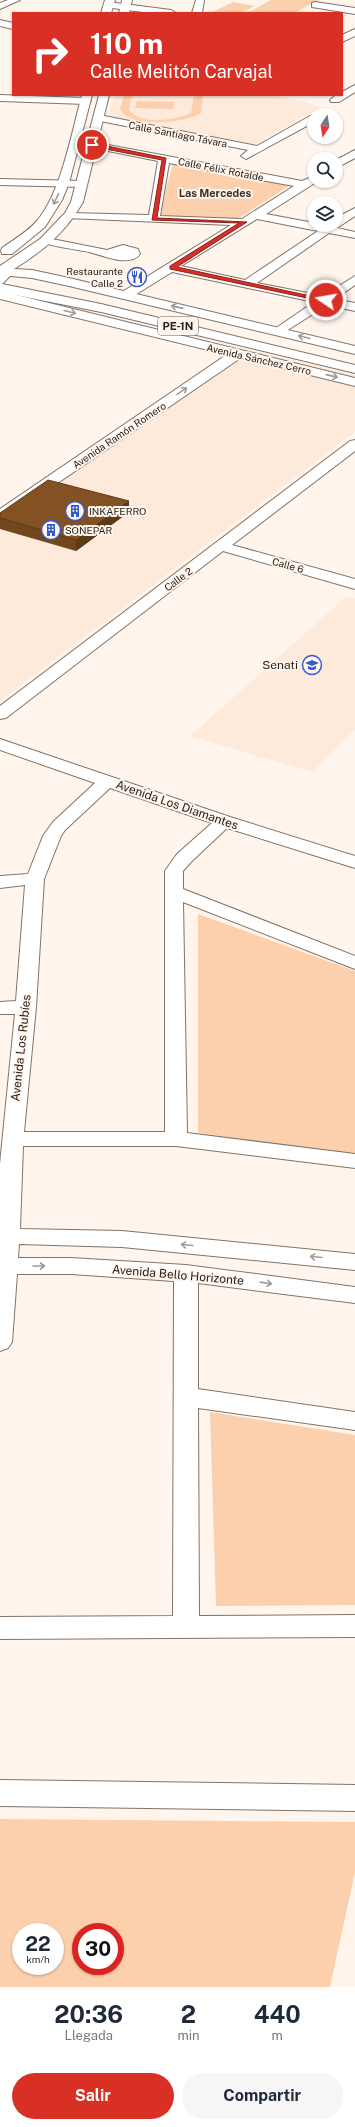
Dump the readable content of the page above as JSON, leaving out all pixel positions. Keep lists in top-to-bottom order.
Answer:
{
  "streets": {
    "main road": ["PE-1N", "Avenida Sánchez Cerro"],
    "street": [
      "Calle Santiago Távara",
      "Calle Félix Rotalde",
      "Avenida Ramón Romero",
      "Calle 6",
      "Calle 2",
      "Avenida Los Diamantes",
      "Avenida Los Rubíes",
      "Avenida Bello Horizonte"
    ]
  },
  "crossings": [
    ["Avenida Sánchez Cerro", "Avenida Ramón Romero"],
    ["Calle 6", "Calle 2"],
    ["Avenida Los Diamantes", "Avenida Los Rubíes"],
    ["Avenida Los Rubíes", "Avenida Bello Horizonte"]
  ],
  "districts": ["Las Mercedes"],
  "places": {
    "restaurant": ["Restaurante Calle 2"],
    "building": ["INKAFERRO", "SONEPAR"],
    "school or university": ["Senati"]
  },
  "north": "bottom",
  "page": {
    "turn": ["110 m", "Calle Melitón Carvajal"],
    "speed": "22 km/h",
    "limit": "30",
    "eta": [
      "20:36",
      "Llegada",
      "2",
      "min",
      "440",
      "m"
    ],
    "buttons": ["Salir", "Compartir"]
  }
}
